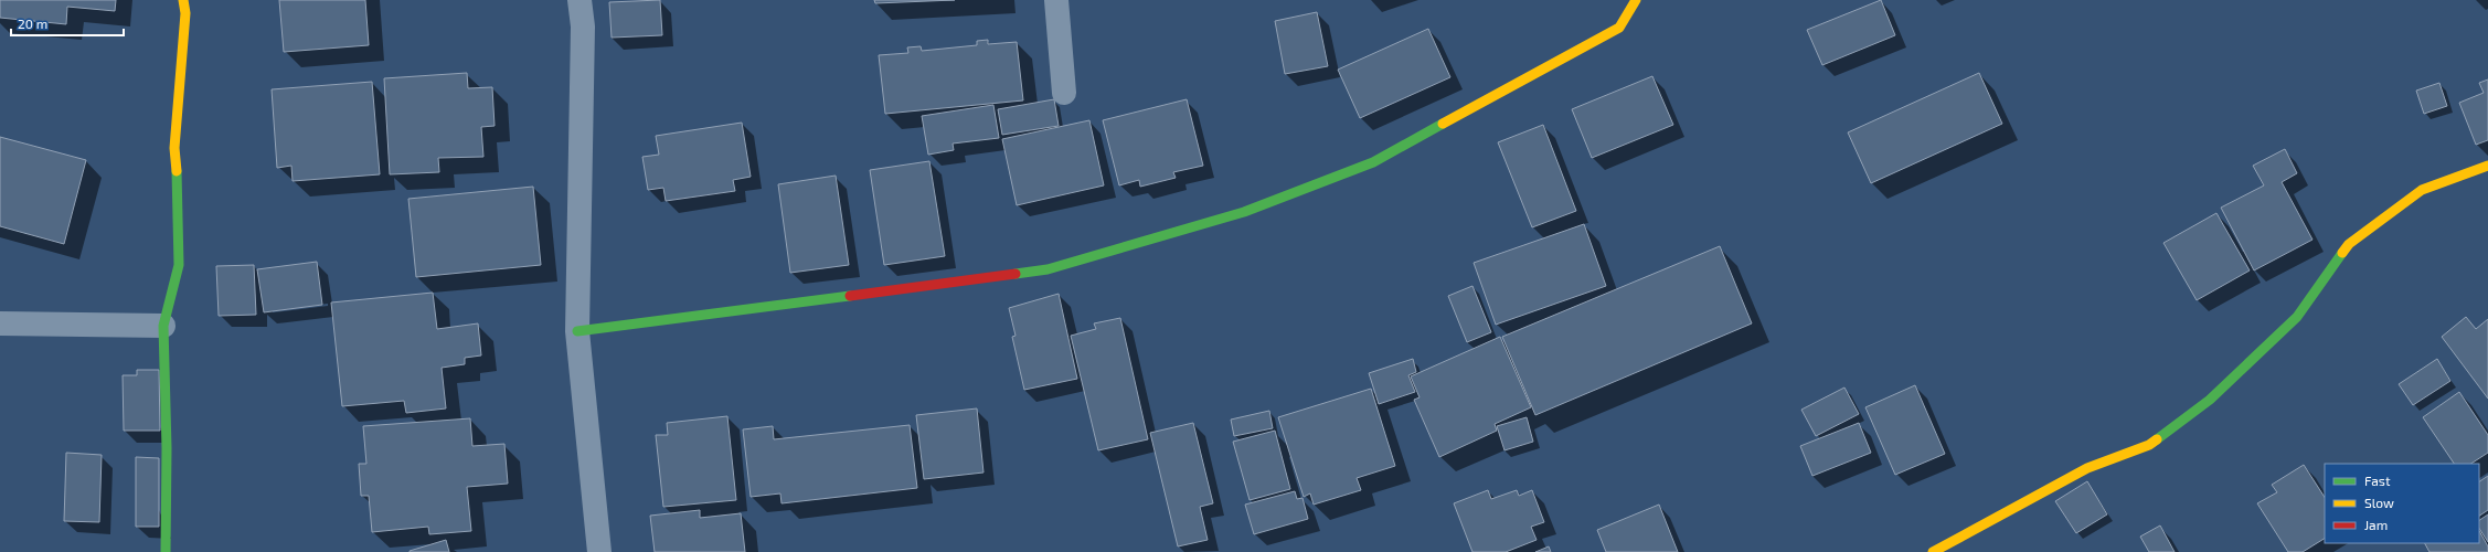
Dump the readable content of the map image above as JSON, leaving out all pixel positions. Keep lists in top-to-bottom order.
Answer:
{
  "legend": ["Fast", "Slow", "Jam"],
  "scale_bar": "20 m"
}
